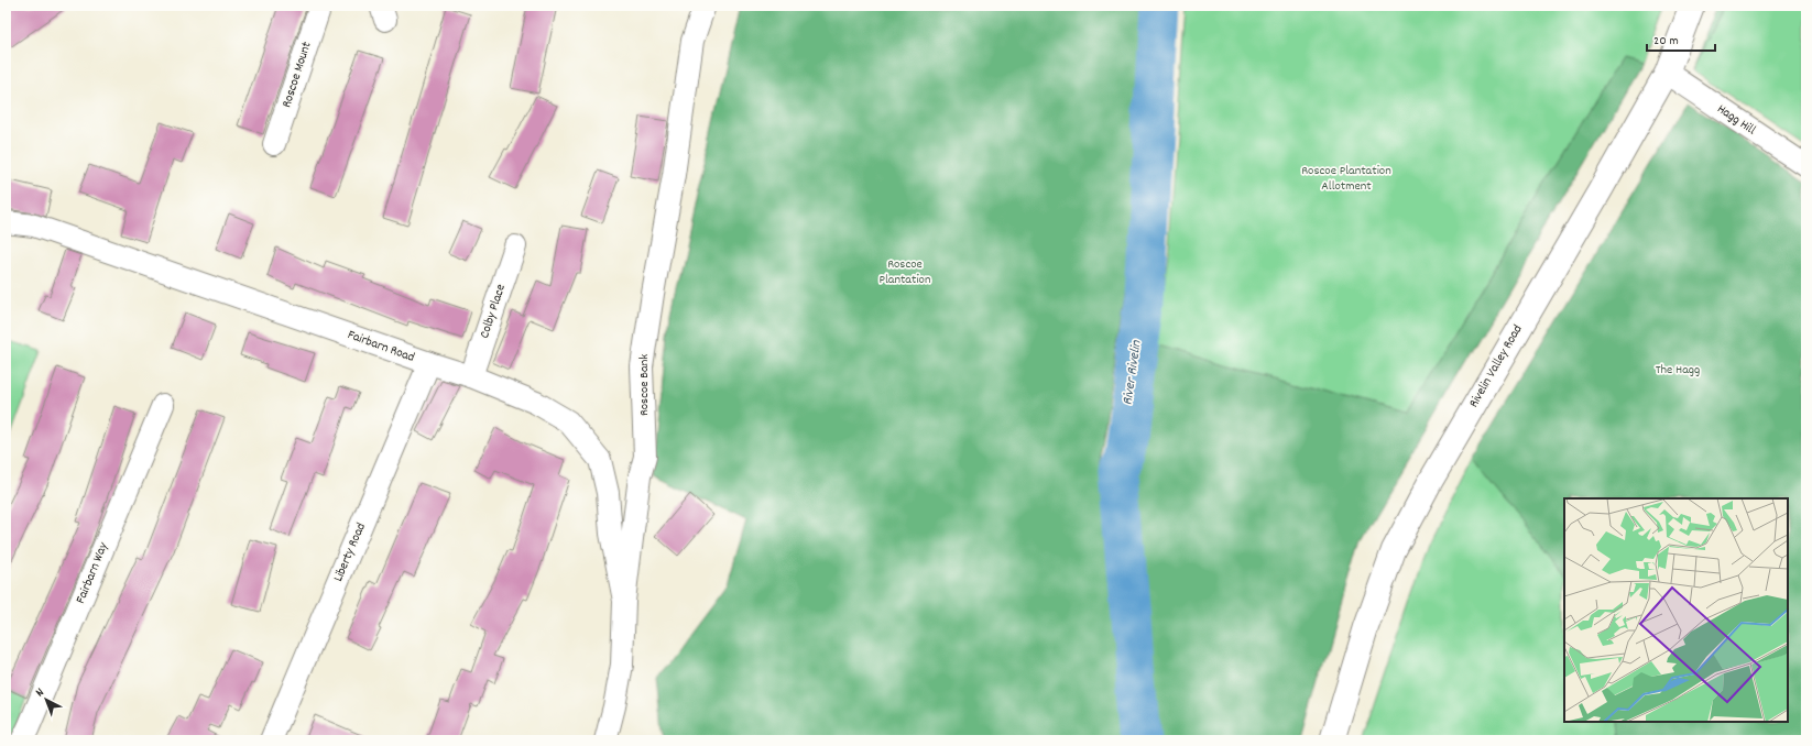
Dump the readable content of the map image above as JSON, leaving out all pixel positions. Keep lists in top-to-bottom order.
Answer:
{
  "streets": {
    "main road": ["Rivelin Valley Road"],
    "street": [
      "Roscoe Mount",
      "Hagg Hill",
      "Colby Place",
      "Fairbarn Road",
      "Roscoe Bank",
      "Liberty Road",
      "Fairbarn Way"
    ]
  },
  "crossings": [
    ["Hagg Hill", "Rivelin Valley Road"],
    ["Colby Place", "Fairbarn Road"],
    ["Fairbarn Road", "Roscoe Bank"],
    ["Fairbarn Road", "Liberty Road"]
  ],
  "water": ["River Rivelin"],
  "parks": ["Roscoe Plantation Allotment", "Roscoe Plantation", "The Hagg"],
  "scale_bar": "20 m",
  "north": "top left"
}
